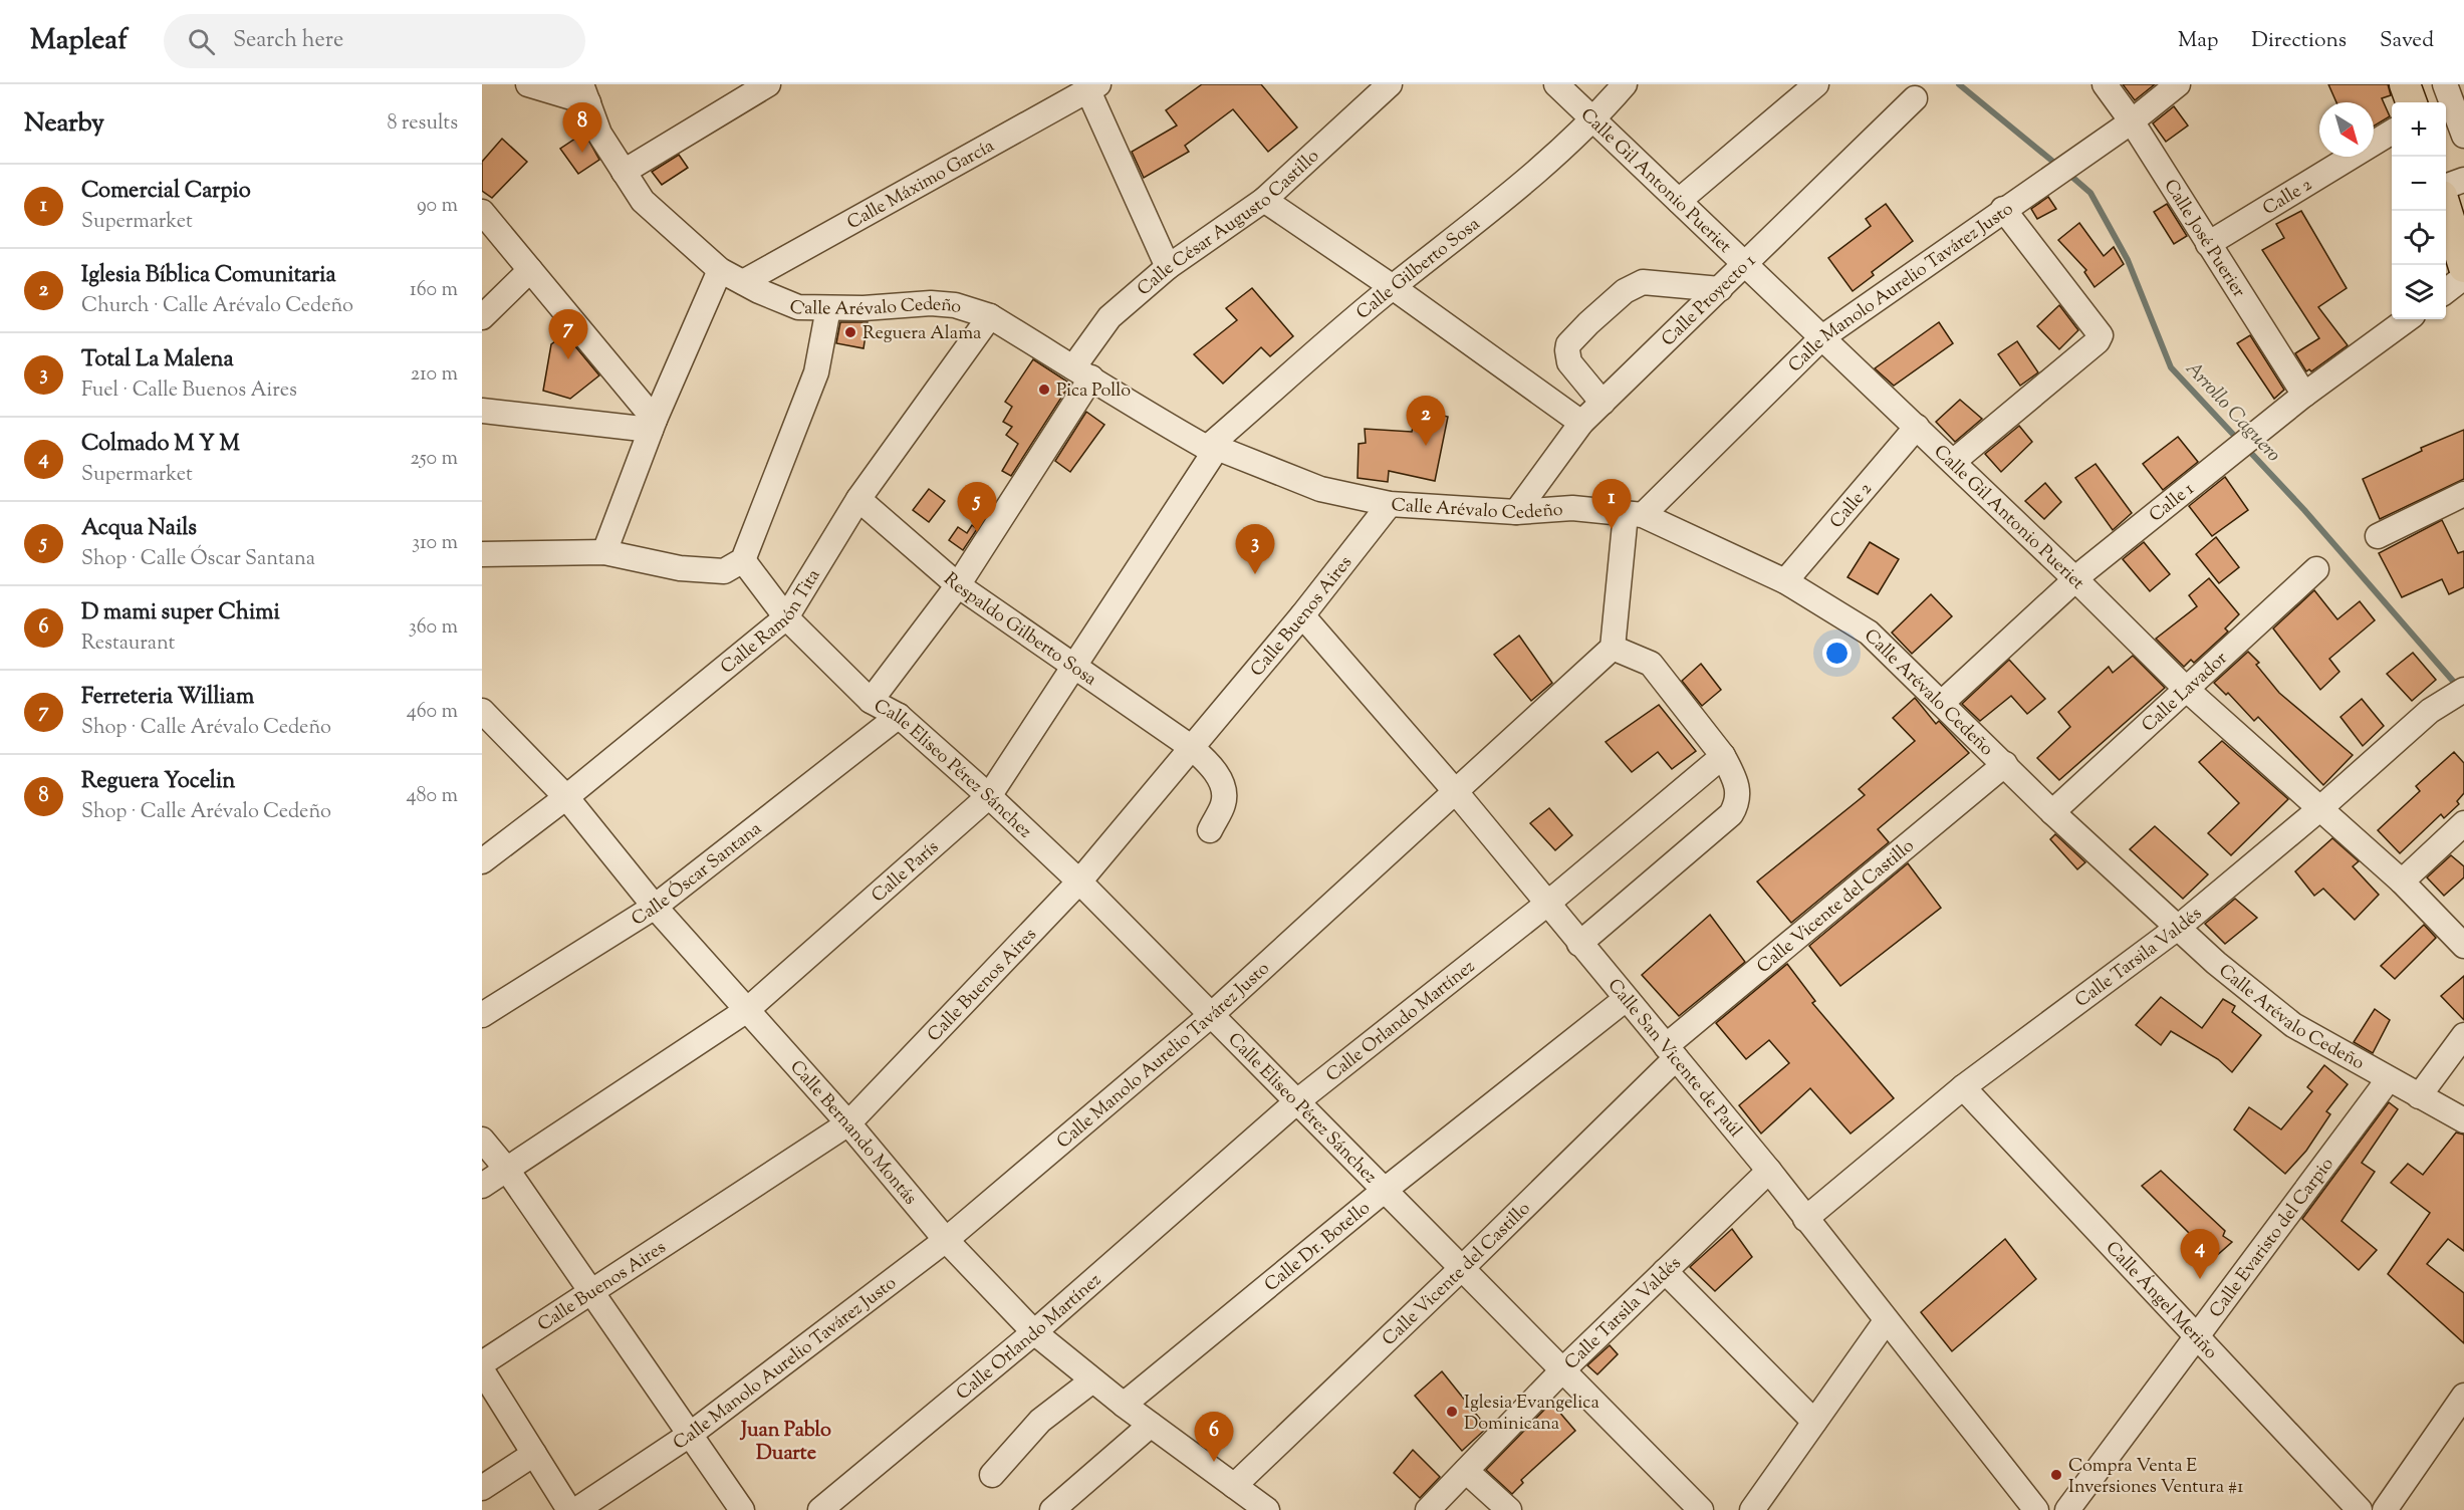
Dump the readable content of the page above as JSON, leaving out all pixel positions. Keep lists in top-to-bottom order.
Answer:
{
  "streets": {
    "street": [
      "Calle Gil Antonio Pueriet",
      "Calle Máximo García",
      "Calle 2",
      "Calle César Augusto Castillo",
      "Calle José Puerier",
      "Calle Gilberto Sosa",
      "Calle Manolo Aurelio Tavárez Justo",
      "Calle Proyecto 1",
      "Calle Arévalo Cedeño",
      "Calle 1",
      "Calle Buenos Aires",
      "Calle Ramón Tita",
      "Respaldo Gilberto Sosa",
      "Calle Lavador",
      "Calle Eliseo Pérez Sánchez",
      "Calle París",
      "Calle Óscar Santana",
      "Calle Vicente del Castillo",
      "Calle Tarsila Valdés",
      "Calle Orlando Martínez",
      "Calle San Vicente de Paúl",
      "Calle Bernando Montás",
      "Calle Evaristo del Carpio",
      "Calle Dr. Botello",
      "Calle Ángel Meriño"
    ]
  },
  "crossings": [
    ["Calle Gil Antonio Pueriet", "Calle 2"],
    ["Calle Gil Antonio Pueriet", "Calle Gilberto Sosa"],
    ["Calle Gil Antonio Pueriet", "Calle Manolo Aurelio Tavárez Justo"],
    ["Calle Gil Antonio Pueriet", "Calle Proyecto 1"],
    ["Calle Gil Antonio Pueriet", "Calle 1"],
    ["Calle Gil Antonio Pueriet", "Calle Lavador"],
    ["Calle Gil Antonio Pueriet", "Calle Tarsila Valdés"],
    ["Calle Máximo García", "Calle Arévalo Cedeño"],
    ["Calle 2", "Calle José Puerier"],
    ["Calle 2", "Calle Arévalo Cedeño"],
    ["Calle César Augusto Castillo", "Calle Arévalo Cedeño"],
    ["Calle José Puerier", "Calle Manolo Aurelio Tavárez Justo"],
    ["Calle José Puerier", "Calle 1"],
    ["Calle Gilberto Sosa", "Calle Arévalo Cedeño"],
    ["Calle Gilberto Sosa", "Calle París"],
    ["Calle Manolo Aurelio Tavárez Justo", "Calle Arévalo Cedeño"],
    ["Calle Manolo Aurelio Tavárez Justo", "Calle Eliseo Pérez Sánchez"],
    ["Calle Manolo Aurelio Tavárez Justo", "Calle San Vicente de Paúl"],
    ["Calle Manolo Aurelio Tavárez Justo", "Calle Bernando Montás"],
    ["Calle Proyecto 1", "Calle Arévalo Cedeño"],
    ["Calle Arévalo Cedeño", "Calle 1"],
    ["Calle Arévalo Cedeño", "Calle Buenos Aires"],
    ["Calle Arévalo Cedeño", "Calle Ramón Tita"],
    ["Calle Arévalo Cedeño", "Calle Lavador"],
    ["Calle Arévalo Cedeño", "Calle París"],
    ["Calle Arévalo Cedeño", "Calle Vicente del Castillo"],
    ["Calle Arévalo Cedeño", "Calle Tarsila Valdés"],
    ["Calle Arévalo Cedeño", "Calle Evaristo del Carpio"],
    ["Calle Buenos Aires", "Respaldo Gilberto Sosa"],
    ["Calle Buenos Aires", "Calle Eliseo Pérez Sánchez"],
    ["Calle Buenos Aires", "Calle San Vicente de Paúl"],
    ["Calle Buenos Aires", "Calle Bernando Montás"],
    ["Calle Ramón Tita", "Respaldo Gilberto Sosa"],
    ["Calle Ramón Tita", "Calle Eliseo Pérez Sánchez"],
    ["Calle Ramón Tita", "Calle Bernando Montás"],
    ["Respaldo Gilberto Sosa", "Calle París"],
    ["Calle Eliseo Pérez Sánchez", "Calle París"],
    ["Calle Eliseo Pérez Sánchez", "Calle Óscar Santana"],
    ["Calle Eliseo Pérez Sánchez", "Calle Vicente del Castillo"],
    ["Calle Eliseo Pérez Sánchez", "Calle Tarsila Valdés"],
    ["Calle Eliseo Pérez Sánchez", "Calle Orlando Martínez"],
    ["Calle Eliseo Pérez Sánchez", "Calle Dr. Botello"],
    ["Calle París", "Calle Bernando Montás"],
    ["Calle Óscar Santana", "Calle Bernando Montás"],
    ["Calle Vicente del Castillo", "Calle San Vicente de Paúl"],
    ["Calle Vicente del Castillo", "Calle Bernando Montás"],
    ["Calle Tarsila Valdés", "Calle San Vicente de Paúl"],
    ["Calle Tarsila Valdés", "Calle Ángel Meriño"],
    ["Calle Orlando Martínez", "Calle San Vicente de Paúl"],
    ["Calle Orlando Martínez", "Calle Bernando Montás"],
    ["Calle San Vicente de Paúl", "Calle Dr. Botello"],
    ["Calle Bernando Montás", "Calle Dr. Botello"],
    ["Calle Evaristo del Carpio", "Calle Ángel Meriño"]
  ],
  "districts": ["Juan Pablo Duarte"],
  "water": ["Arrollo Caguero"],
  "places": [
    "Reguera Alama",
    "Pica Pollo",
    "Iglesia Evangelica Dominicana",
    "Compra Venta E Inversiones Ventura #1"
  ],
  "north": "bottom right",
  "page": {
    "header": "Mapleaf",
    "search": "Search here",
    "nav": ["Map", "Directions", "Saved"],
    "heading": ["Nearby", "8 results"],
    "map_buttons": ["+", "−"],
    "pins": [
      "8",
      "7",
      "2",
      "1",
      "5",
      "3",
      "4",
      "6"
    ],
    "list": [
      {
        "mark": "1",
        "name": "Comercial Carpio",
        "note": "Supermarket",
        "value": "90 m"
      },
      {
        "mark": "2",
        "name": "Iglesia Bíblica Comunitaria",
        "note": "Church · Calle Arévalo Cedeño",
        "value": "160 m"
      },
      {
        "mark": "3",
        "name": "Total La Malena",
        "note": "Fuel · Calle Buenos Aires",
        "value": "210 m"
      },
      {
        "mark": "4",
        "name": "Colmado M Y M",
        "note": "Supermarket",
        "value": "250 m"
      },
      {
        "mark": "5",
        "name": "Acqua Nails",
        "note": "Shop · Calle Óscar Santana",
        "value": "310 m"
      },
      {
        "mark": "6",
        "name": "D mami super Chimi",
        "note": "Restaurant",
        "value": "360 m"
      },
      {
        "mark": "7",
        "name": "Ferreteria William",
        "note": "Shop · Calle Arévalo Cedeño",
        "value": "460 m"
      },
      {
        "mark": "8",
        "name": "Reguera Yocelin",
        "note": "Shop · Calle Arévalo Cedeño",
        "value": "480 m"
      }
    ]
  }
}
